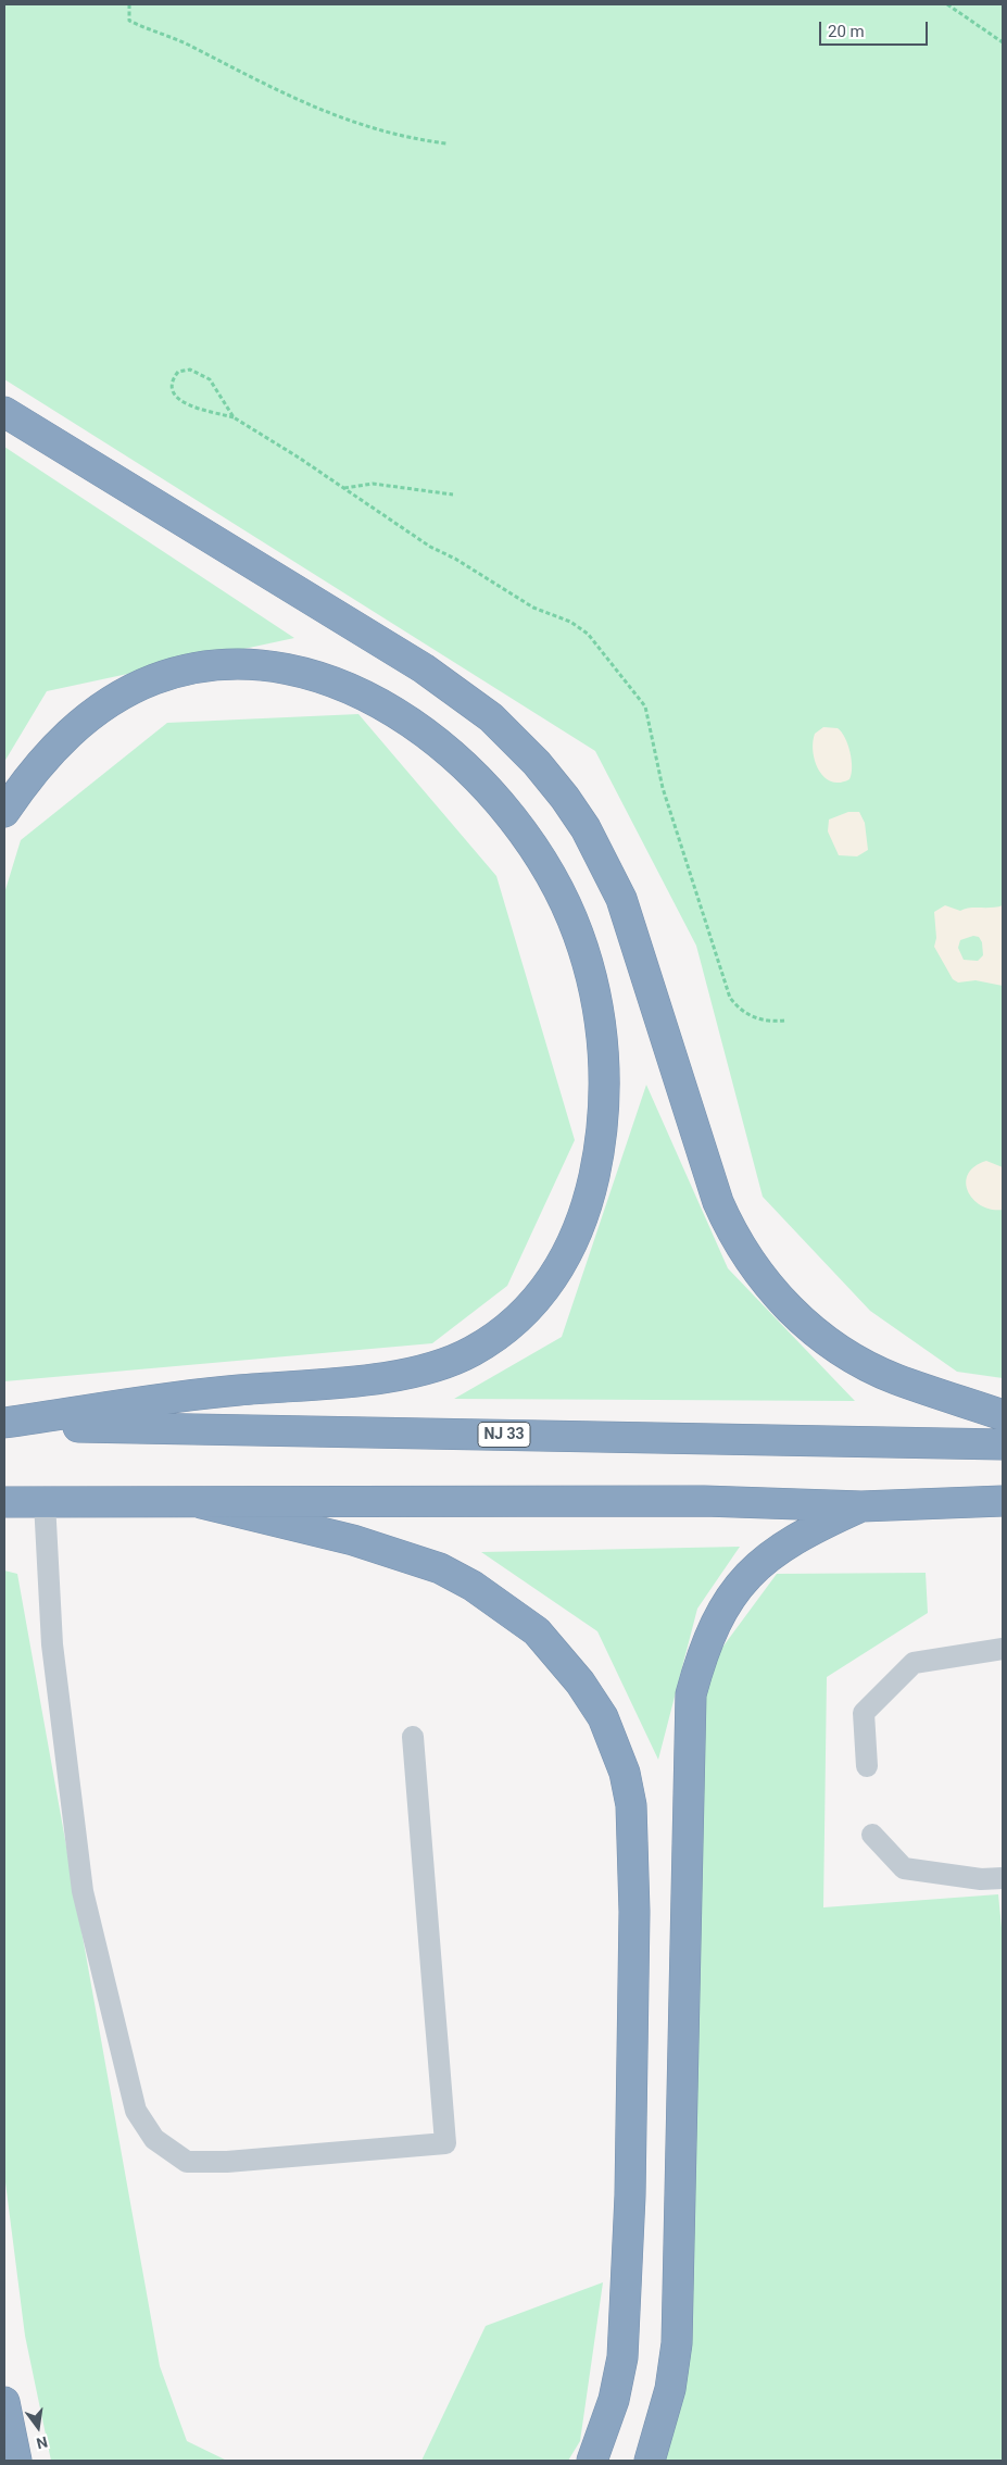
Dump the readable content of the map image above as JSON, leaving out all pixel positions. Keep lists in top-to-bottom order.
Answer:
{
  "streets": {
    "highway": ["NJ 33"]
  },
  "scale_bar": "20 m",
  "north": "bottom"
}
